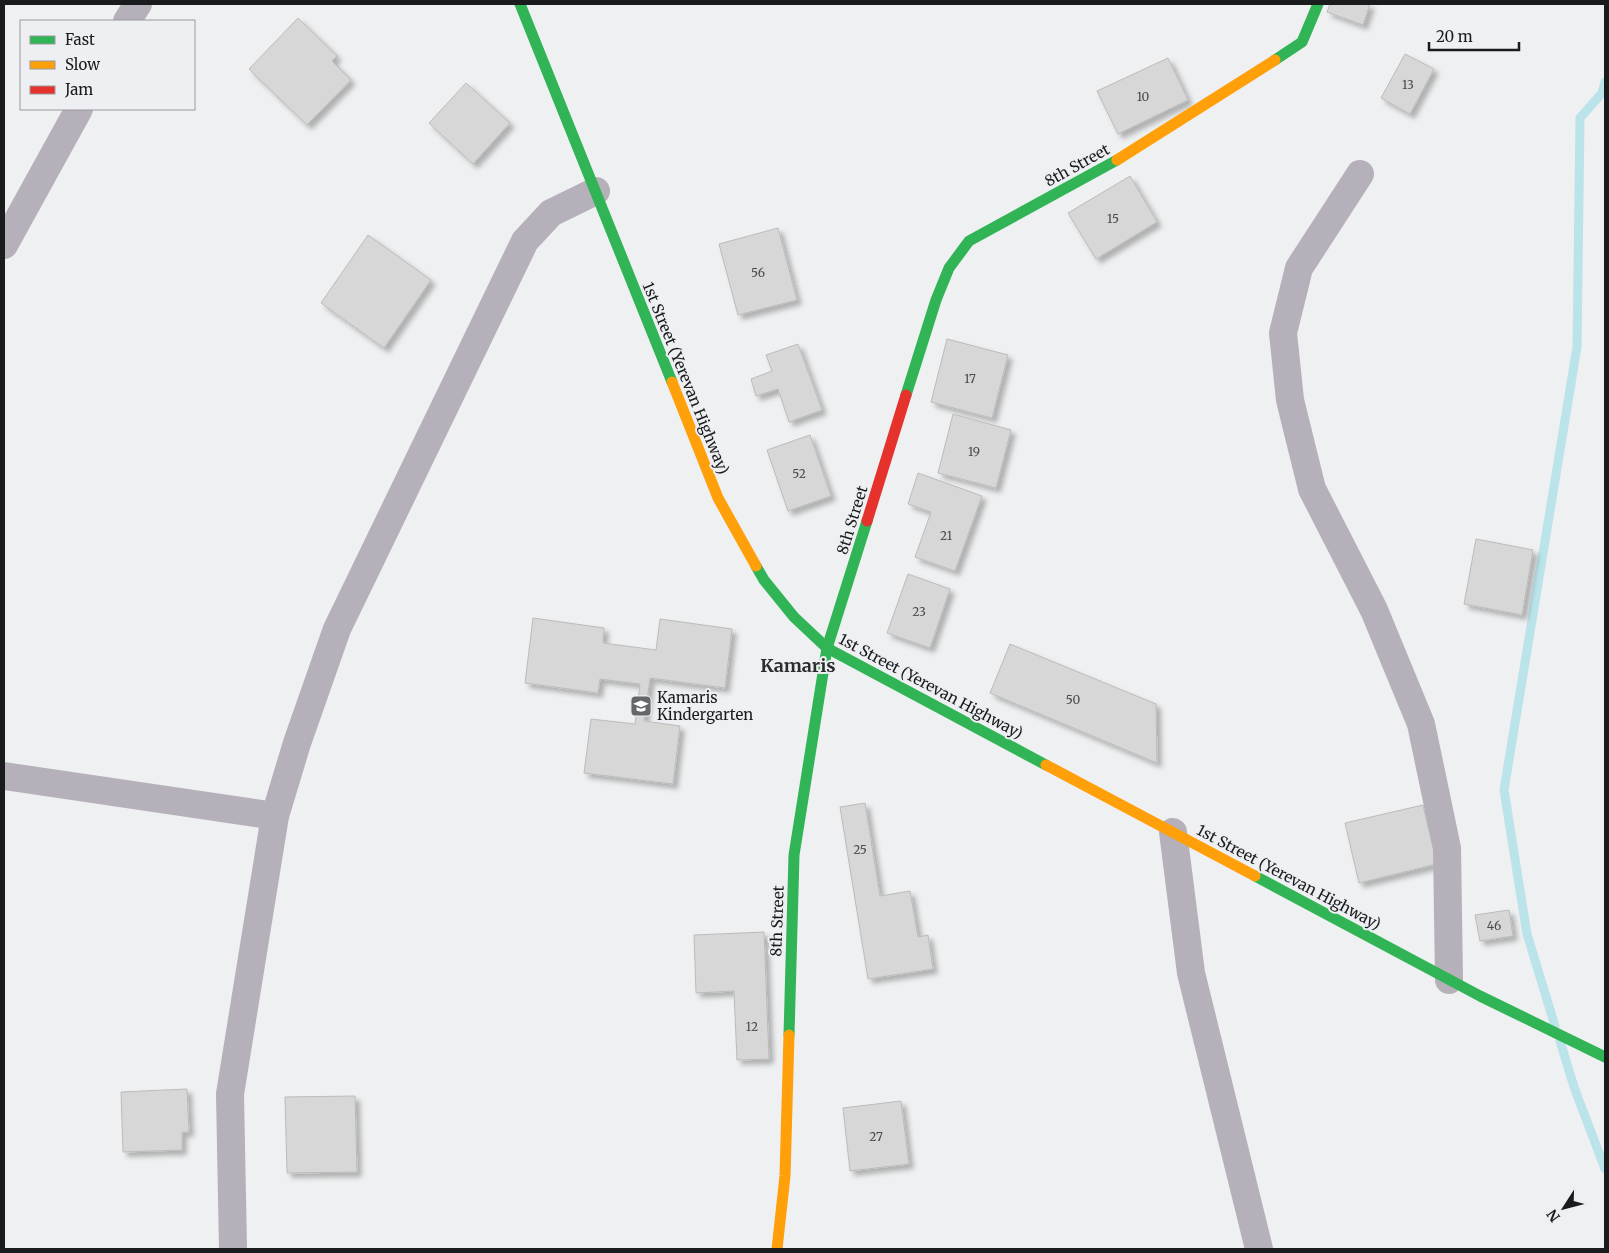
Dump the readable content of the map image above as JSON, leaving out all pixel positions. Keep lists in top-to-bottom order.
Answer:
{
  "streets": {
    "main road": ["8th Street", "1st Street (Yerevan Highway)"]
  },
  "crossings": [
    ["8th Street", "1st Street (Yerevan Highway)"]
  ],
  "districts": ["Kamaris"],
  "places": {
    "school or university": ["Kamaris Kindergarten"]
  },
  "house_numbers": [
    "13",
    "10",
    "15",
    "56",
    "17",
    "19",
    "52",
    "21",
    "23",
    "50",
    "25",
    "46",
    "12",
    "27"
  ],
  "legend": ["Fast", "Slow", "Jam"],
  "scale_bar": "20 m",
  "north": "bottom left"
}
